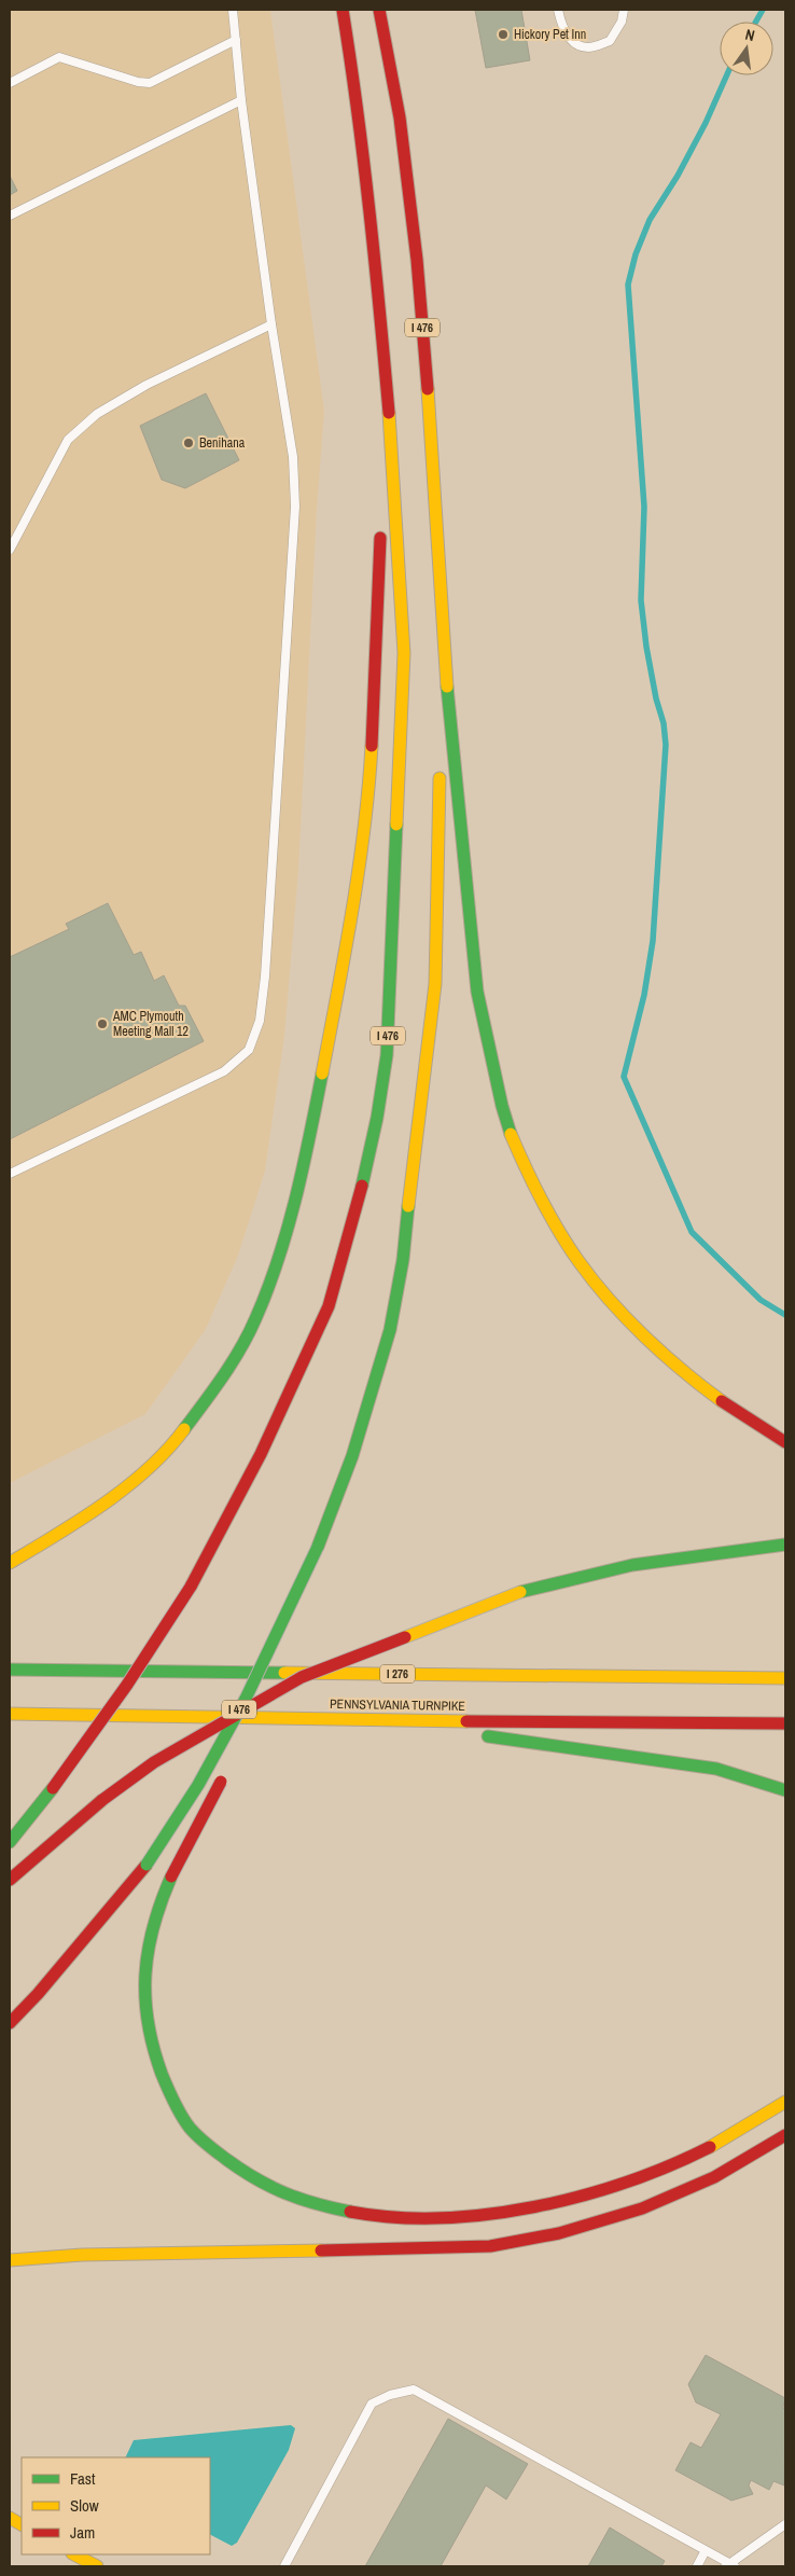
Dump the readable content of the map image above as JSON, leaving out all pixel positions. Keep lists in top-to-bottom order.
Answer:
{
  "streets": {
    "main road": ["I 476", "I 276", "PENNSYLVANIA TURNPIKE"]
  },
  "places": ["Hickory Pet Inn", "Benihana", "AMC Plymouth Meeting Mall 12"],
  "legend": ["Fast", "Slow", "Jam"],
  "north": "top"
}
